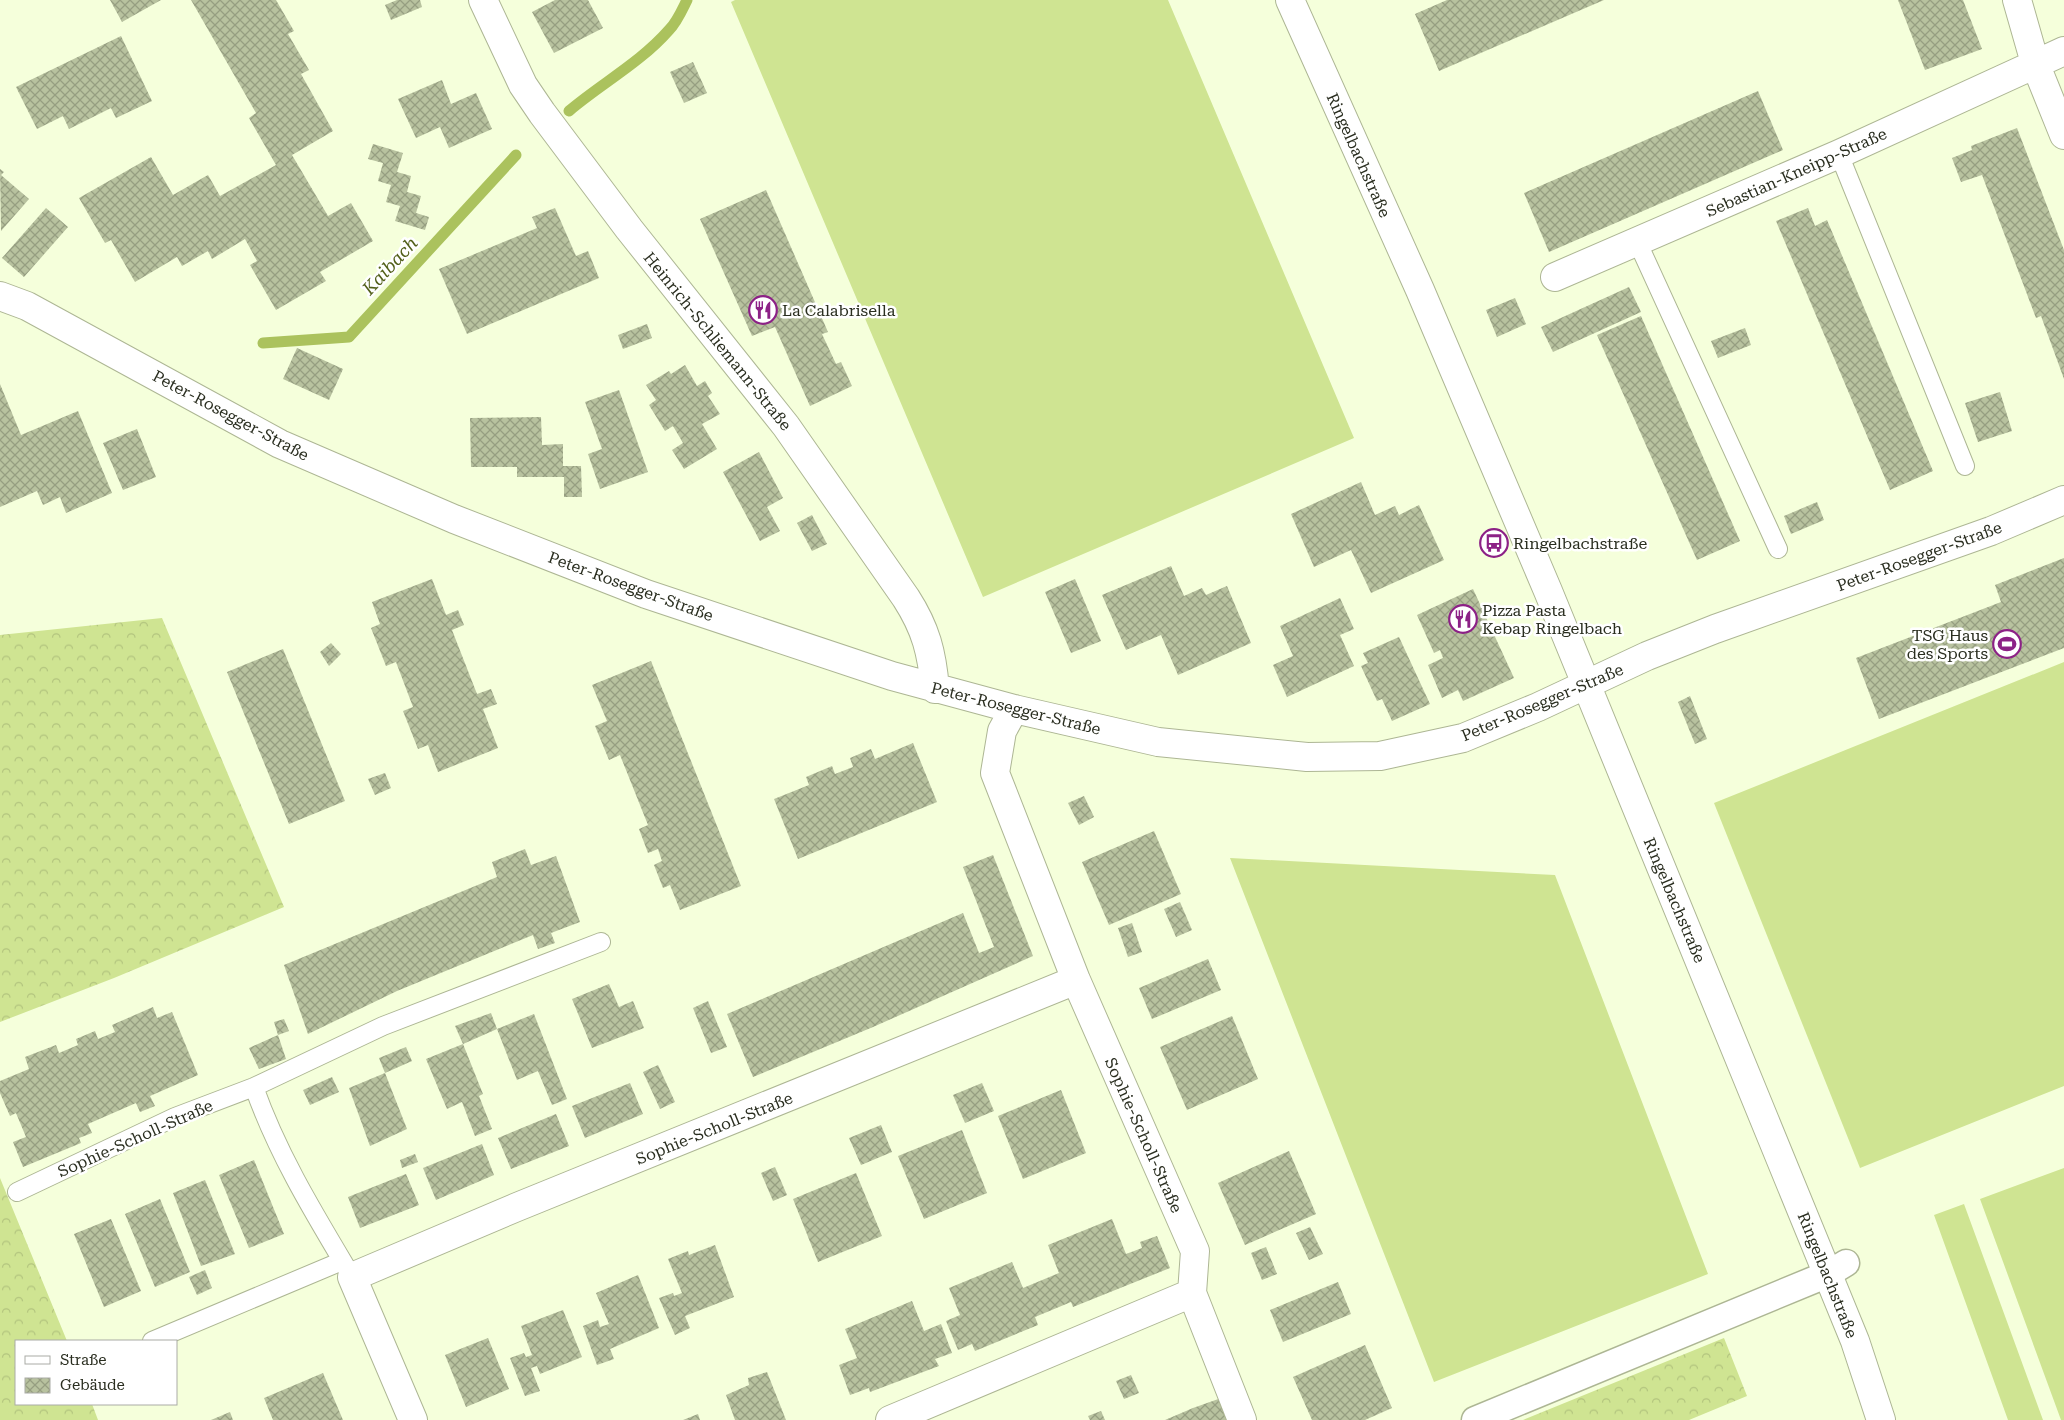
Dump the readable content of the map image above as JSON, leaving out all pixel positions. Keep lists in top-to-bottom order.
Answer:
{
  "streets": {
    "street": [
      "Ringelbachstraße",
      "Sebastian-Kneipp-Straße",
      "Heinrich-Schliemann-Straße",
      "Peter-Rosegger-Straße",
      "Sophie-Scholl-Straße"
    ]
  },
  "crossings": [
    ["Ringelbachstraße", "Peter-Rosegger-Straße"],
    ["Heinrich-Schliemann-Straße", "Peter-Rosegger-Straße"],
    ["Peter-Rosegger-Straße", "Sophie-Scholl-Straße"]
  ],
  "water": ["Kaibach"],
  "places": {
    "restaurant": ["La Calabrisella", "Pizza Pasta Kebap Ringelbach"],
    "bus stop": ["Ringelbachstraße"],
    "sports": ["TSG Haus des Sports"]
  },
  "legend": ["Straße", "Gebäude"]
}
